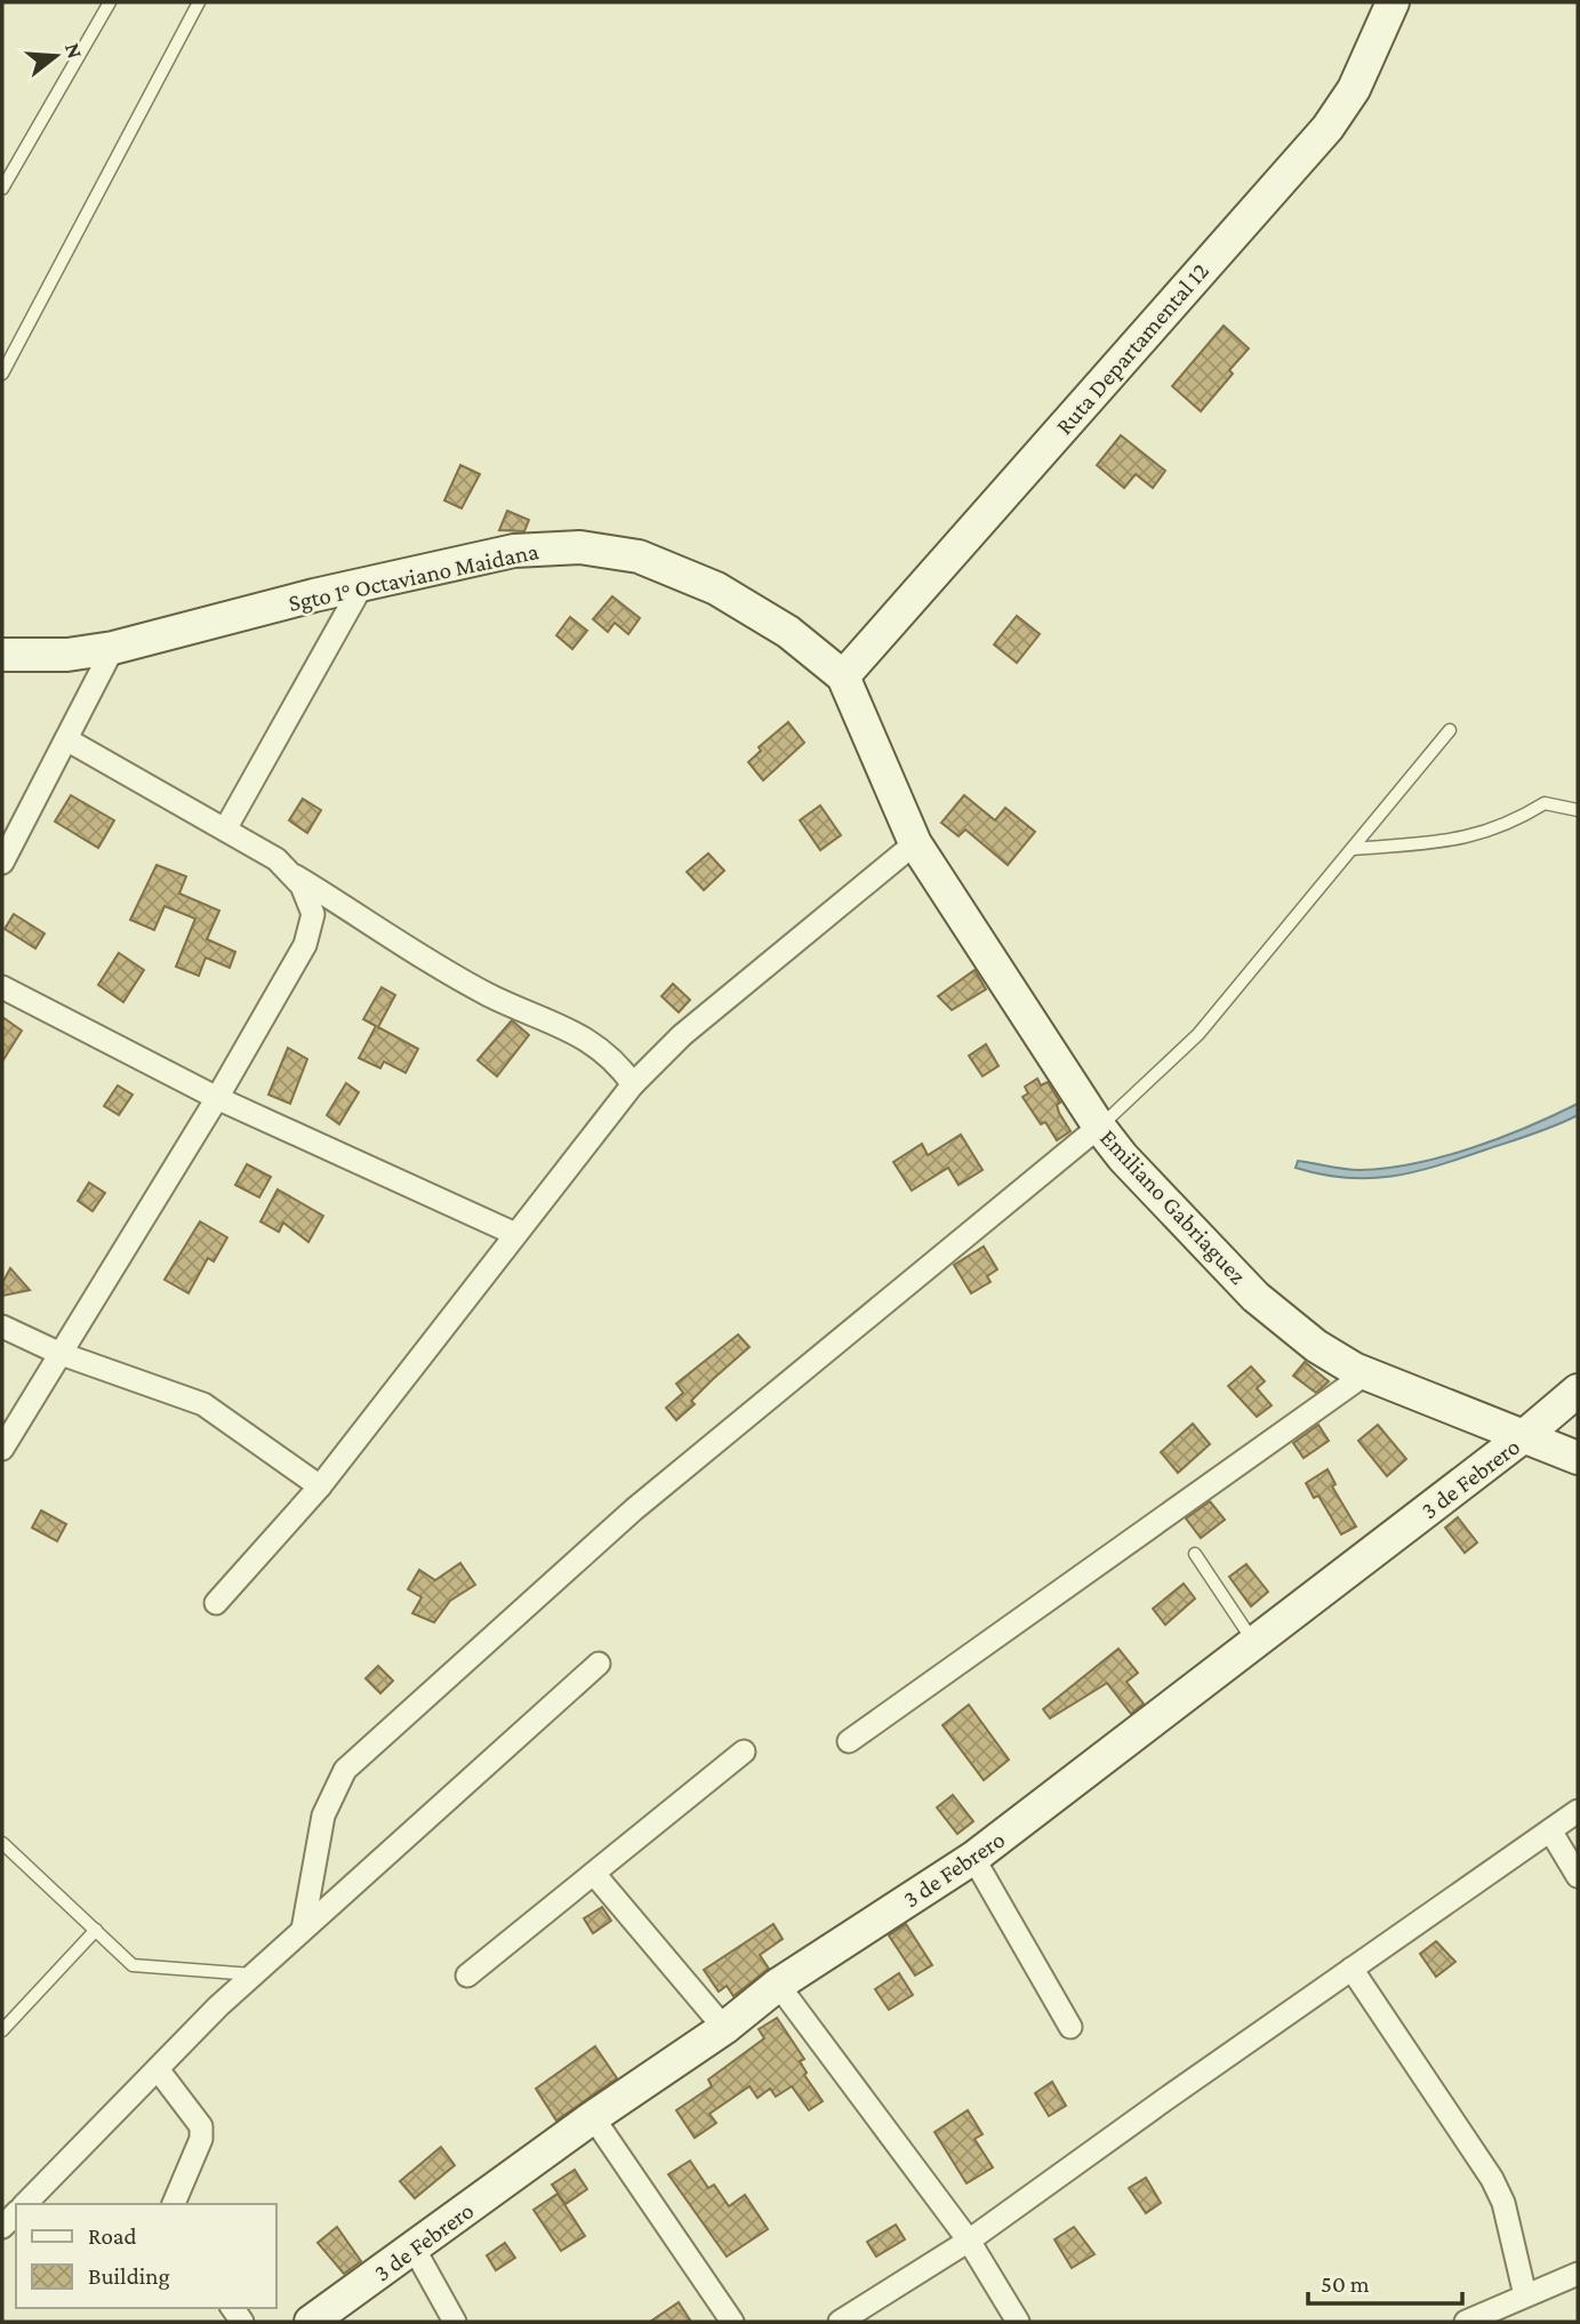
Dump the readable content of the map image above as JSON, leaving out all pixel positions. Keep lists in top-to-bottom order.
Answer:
{
  "streets": {
    "main road": [
      "Ruta Departamental 12",
      "Sgto 1° Octaviano Maidana",
      "Emiliano Gabriaguez",
      "3 de Febrero"
    ]
  },
  "crossings": [
    ["Ruta Departamental 12", "Sgto 1° Octaviano Maidana"],
    ["Ruta Departamental 12", "Emiliano Gabriaguez"],
    ["Sgto 1° Octaviano Maidana", "Emiliano Gabriaguez"],
    ["Emiliano Gabriaguez", "3 de Febrero"]
  ],
  "legend": ["Road", "Building"],
  "scale_bar": "50 m",
  "north": "right"
}
